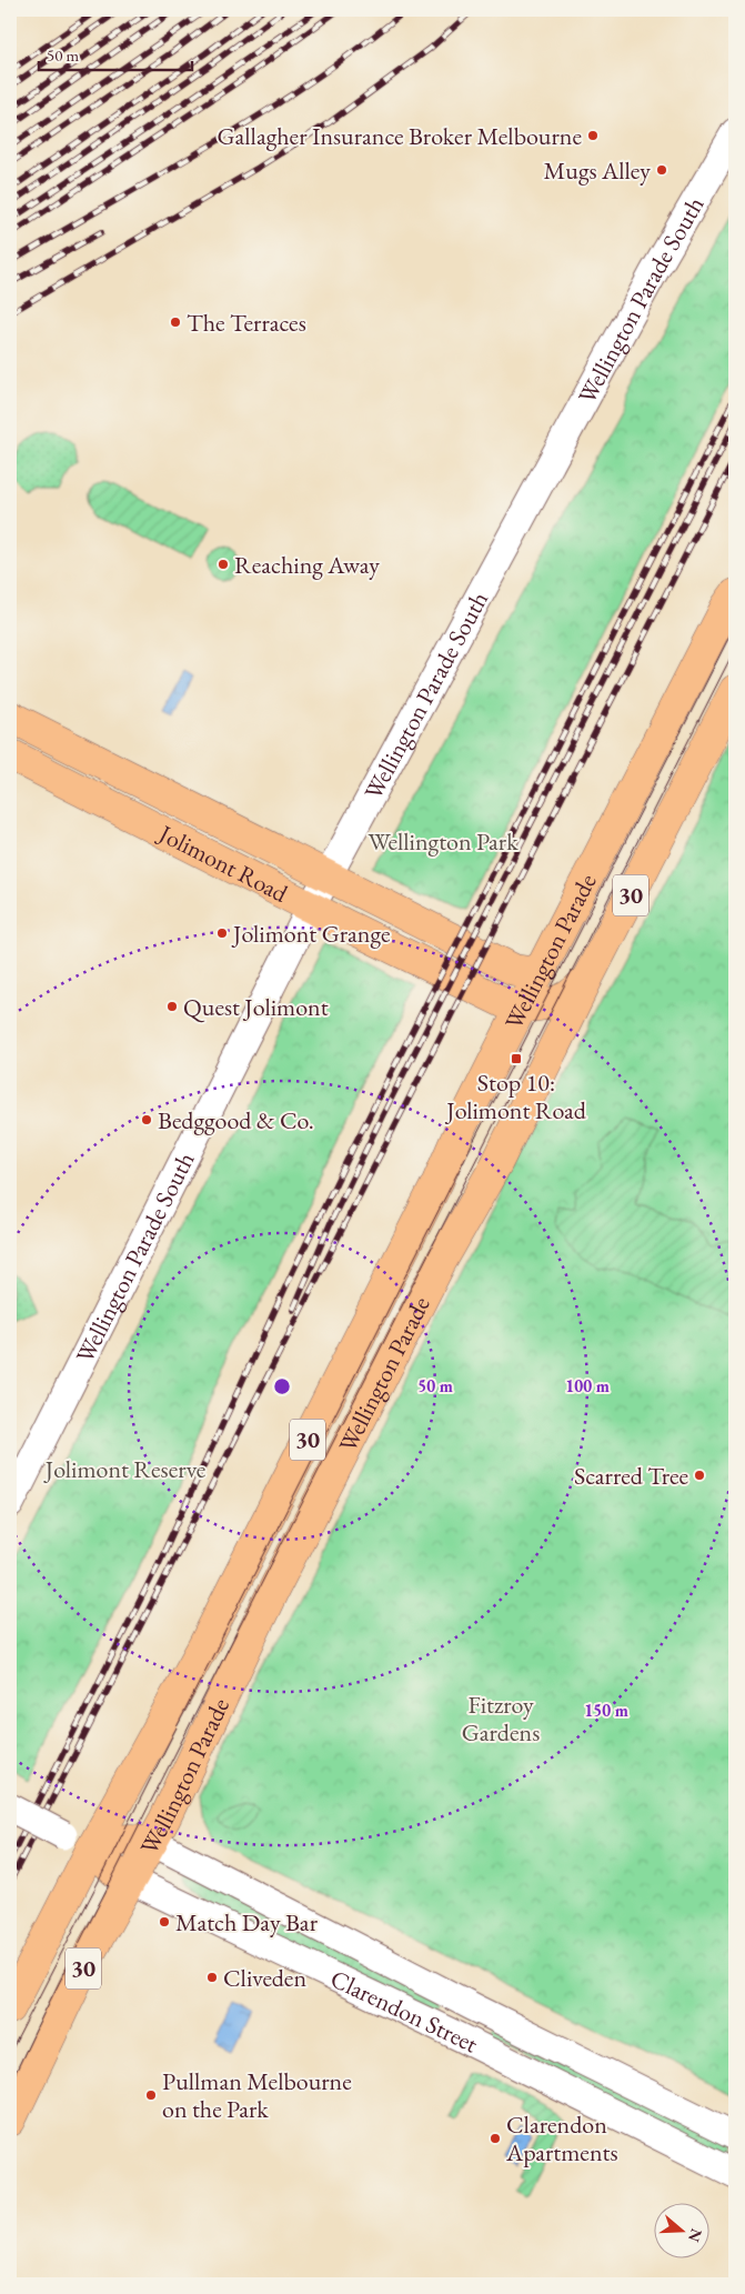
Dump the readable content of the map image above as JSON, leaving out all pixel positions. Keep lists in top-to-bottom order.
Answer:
{
  "streets": {
    "main road": [
      "Jolimont Road",
      "30",
      "Wellington Parade",
      "Clarendon Street"
    ],
    "street": ["Wellington Parade South"]
  },
  "crossings": [
    ["Wellington Parade South", "Jolimont Road"],
    ["Jolimont Road", "Wellington Parade"],
    ["Wellington Parade", "Clarendon Street"]
  ],
  "parks": ["Wellington Park", "Jolimont Reserve", "Fitzroy Gardens"],
  "places": {
    "other": [
      "Gallagher Insurance Broker Melbourne",
      "Mugs Alley",
      "The Terraces",
      "Reaching Away",
      "Jolimont Grange",
      "Quest Jolimont",
      "Bedggood & Co.",
      "Scarred Tree",
      "Match Day Bar",
      "Cliveden",
      "Pullman Melbourne on the Park",
      "Clarendon Apartments"
    ],
    "transit": ["Stop 10: Jolimont Road"]
  },
  "scale_bar": "50 m",
  "north": "right",
  "rings": ["50 m", "100 m", "150 m"]
}
